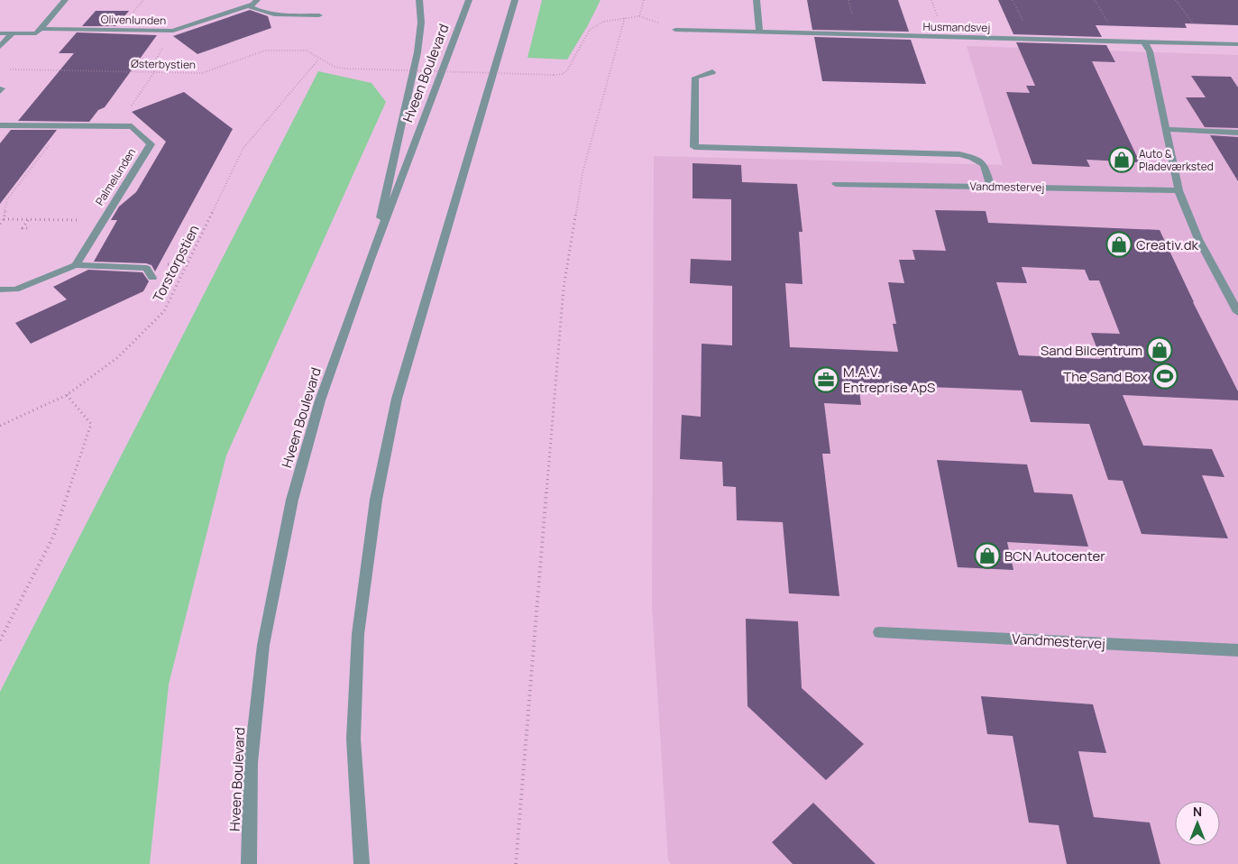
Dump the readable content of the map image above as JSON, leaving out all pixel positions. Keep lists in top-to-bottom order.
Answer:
{
  "streets": {
    "street": [
      "Olivenlunden",
      "Husmandsvej",
      "Hveen Boulevard",
      "Palmelunden",
      "Vandmestervej"
    ],
    "path": ["Østerbystien", "Torstorpstien"]
  },
  "crossings": [
    ["Østerbystien", "Torstorpstien"]
  ],
  "places": {
    "shop": [
      "Auto & Pladeværksted",
      "Creativ.dk",
      "Sand Bilcentrum",
      "BCN Autocenter"
    ],
    "sports": ["The Sand Box"],
    "office": ["M.A.V. Entreprise ApS"]
  },
  "north": "top"
}
